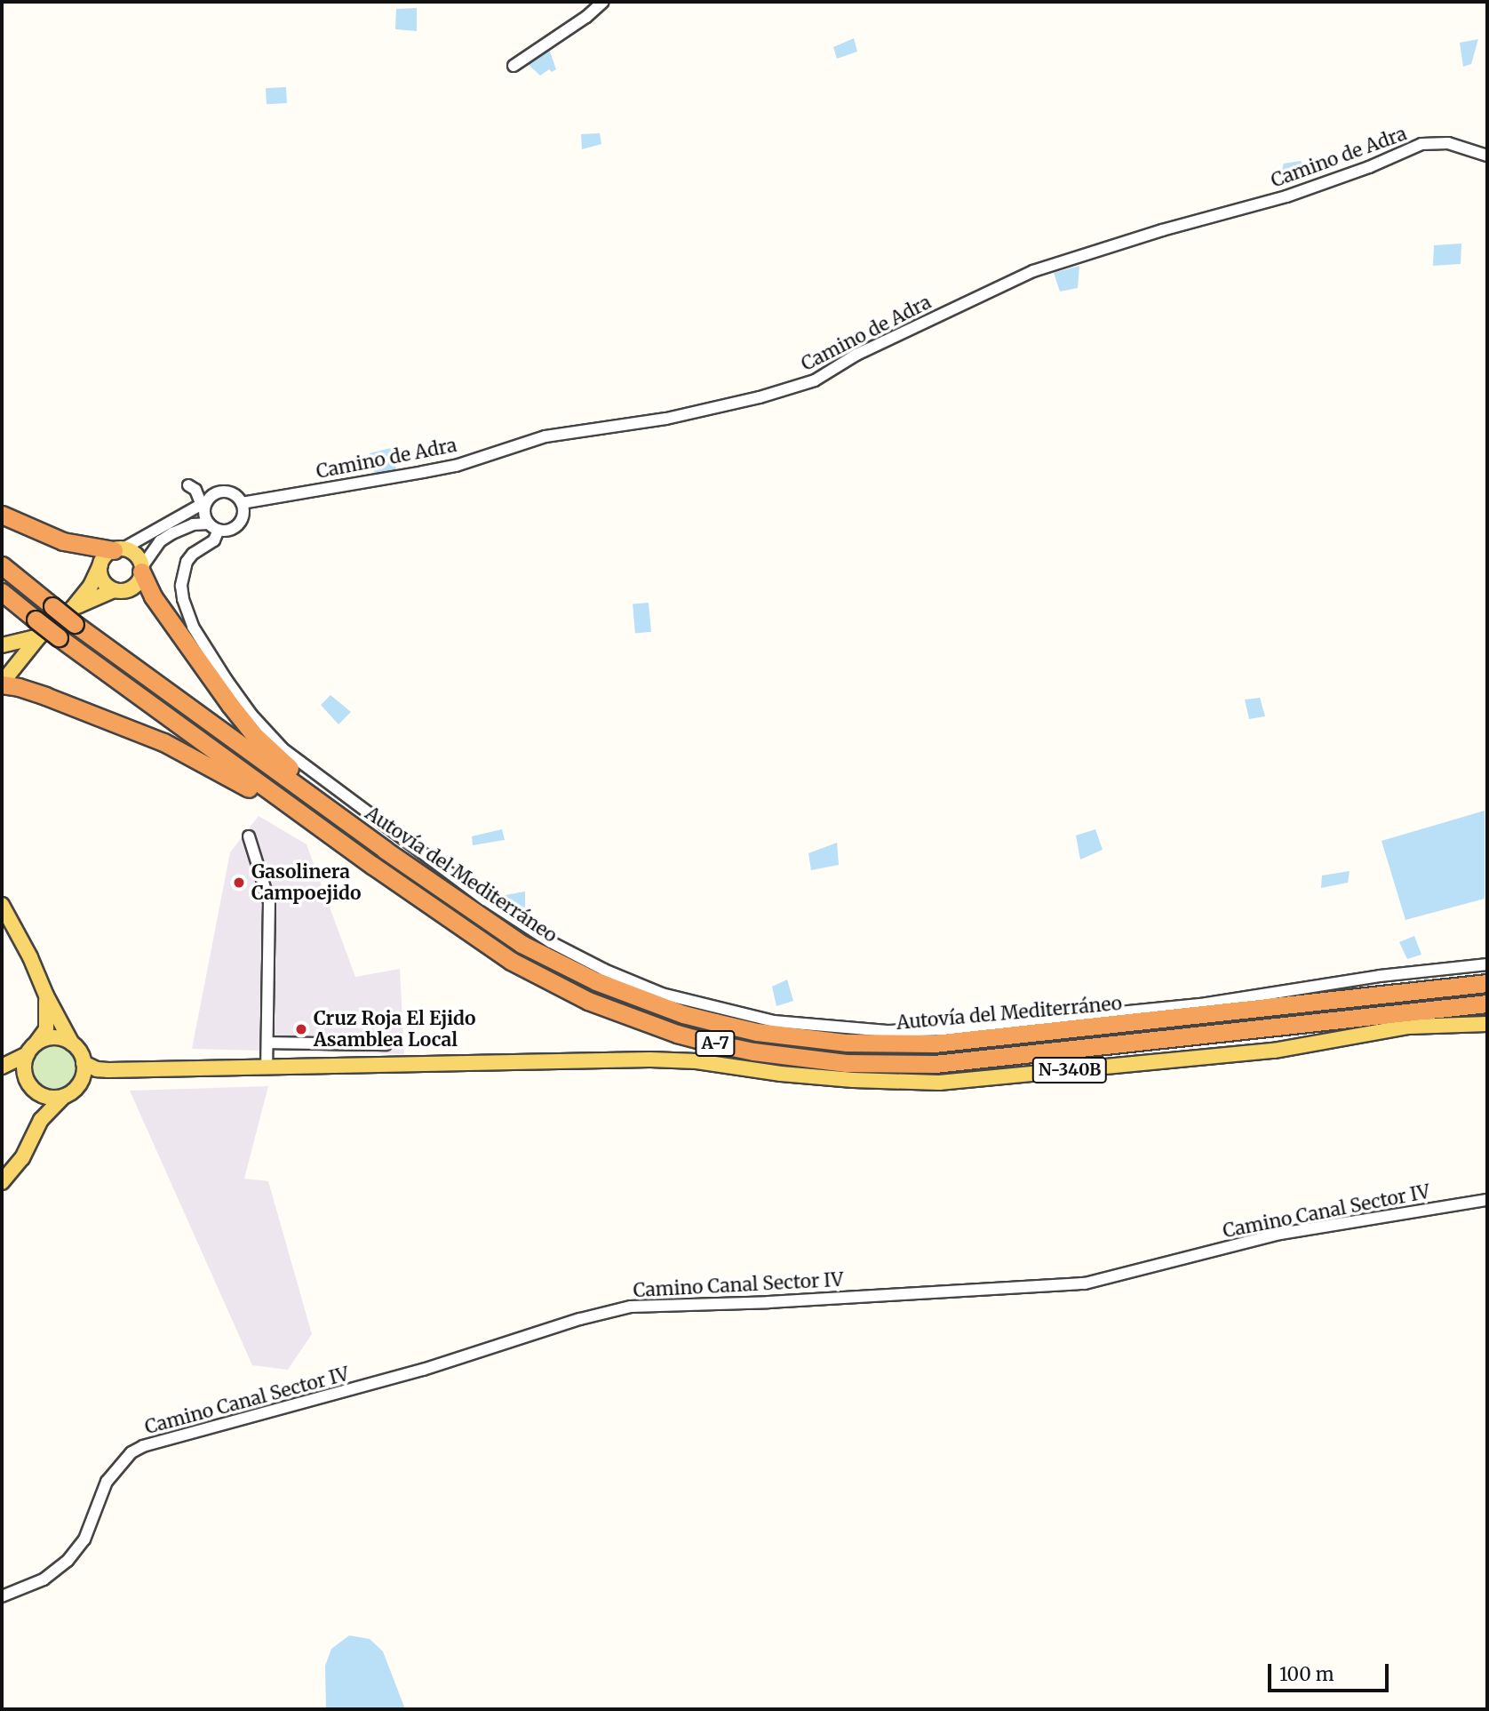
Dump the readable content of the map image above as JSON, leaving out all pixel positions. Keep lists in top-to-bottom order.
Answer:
{
  "streets": {
    "highway": ["Autovía del Mediterráneo", "A-7"],
    "main road": ["N-340B"],
    "street": ["Camino de Adra", "Camino Canal Sector IV"]
  },
  "places": ["Gasolinera Campoejido", "Cruz Roja El Ejido Asamblea Local"],
  "scale_bar": "100 m"
}
